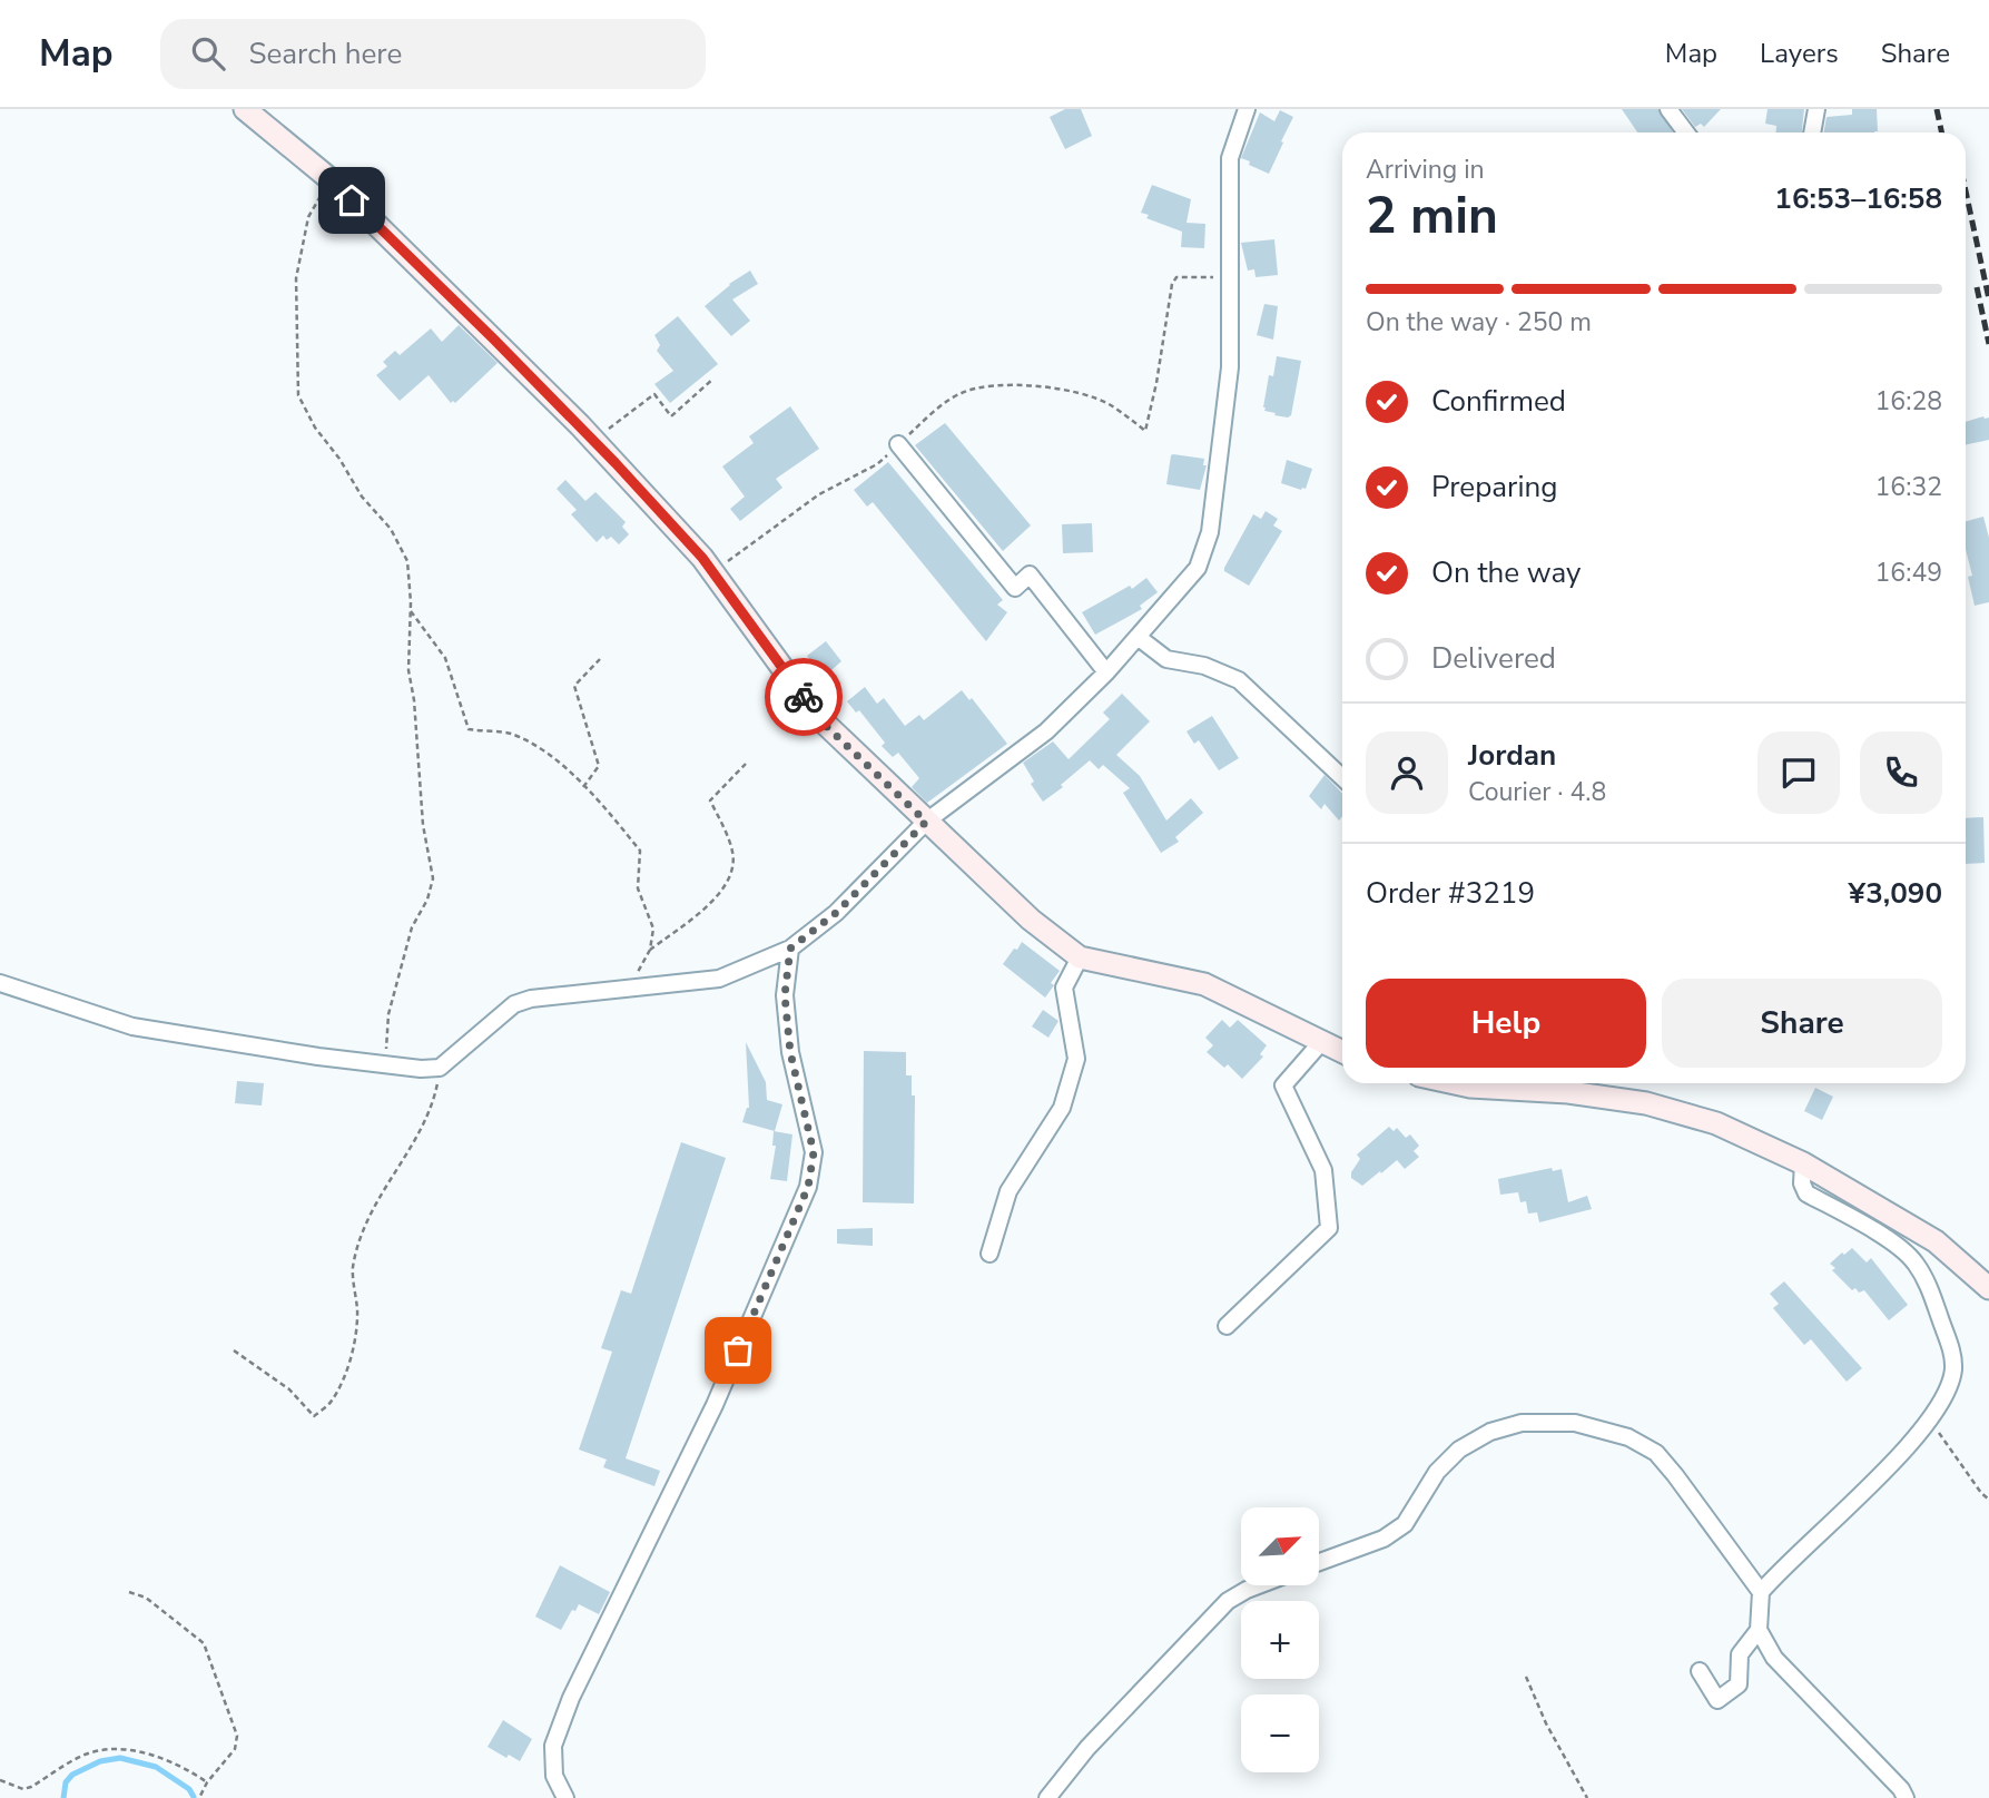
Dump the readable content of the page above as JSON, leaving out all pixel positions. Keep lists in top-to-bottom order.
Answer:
{
  "north": "top right",
  "page": {
    "header": "Map",
    "search": "Search here",
    "nav": ["Map", "Layers", "Share"],
    "heading": ["2 min", "Arriving in", "16:53–16:58"],
    "panel": [
      "Jordan",
      "Courier · 4.8",
      "Order #3219",
      "¥3,090"
    ],
    "bar": "On the way · 250 m",
    "list": [
      ["Confirmed", "16:28"],
      ["Preparing", "16:32"],
      ["On the way", "16:49"],
      "Delivered"
    ],
    "buttons": ["Help", "Share"],
    "map_buttons": ["+", "−"]
  }
}
